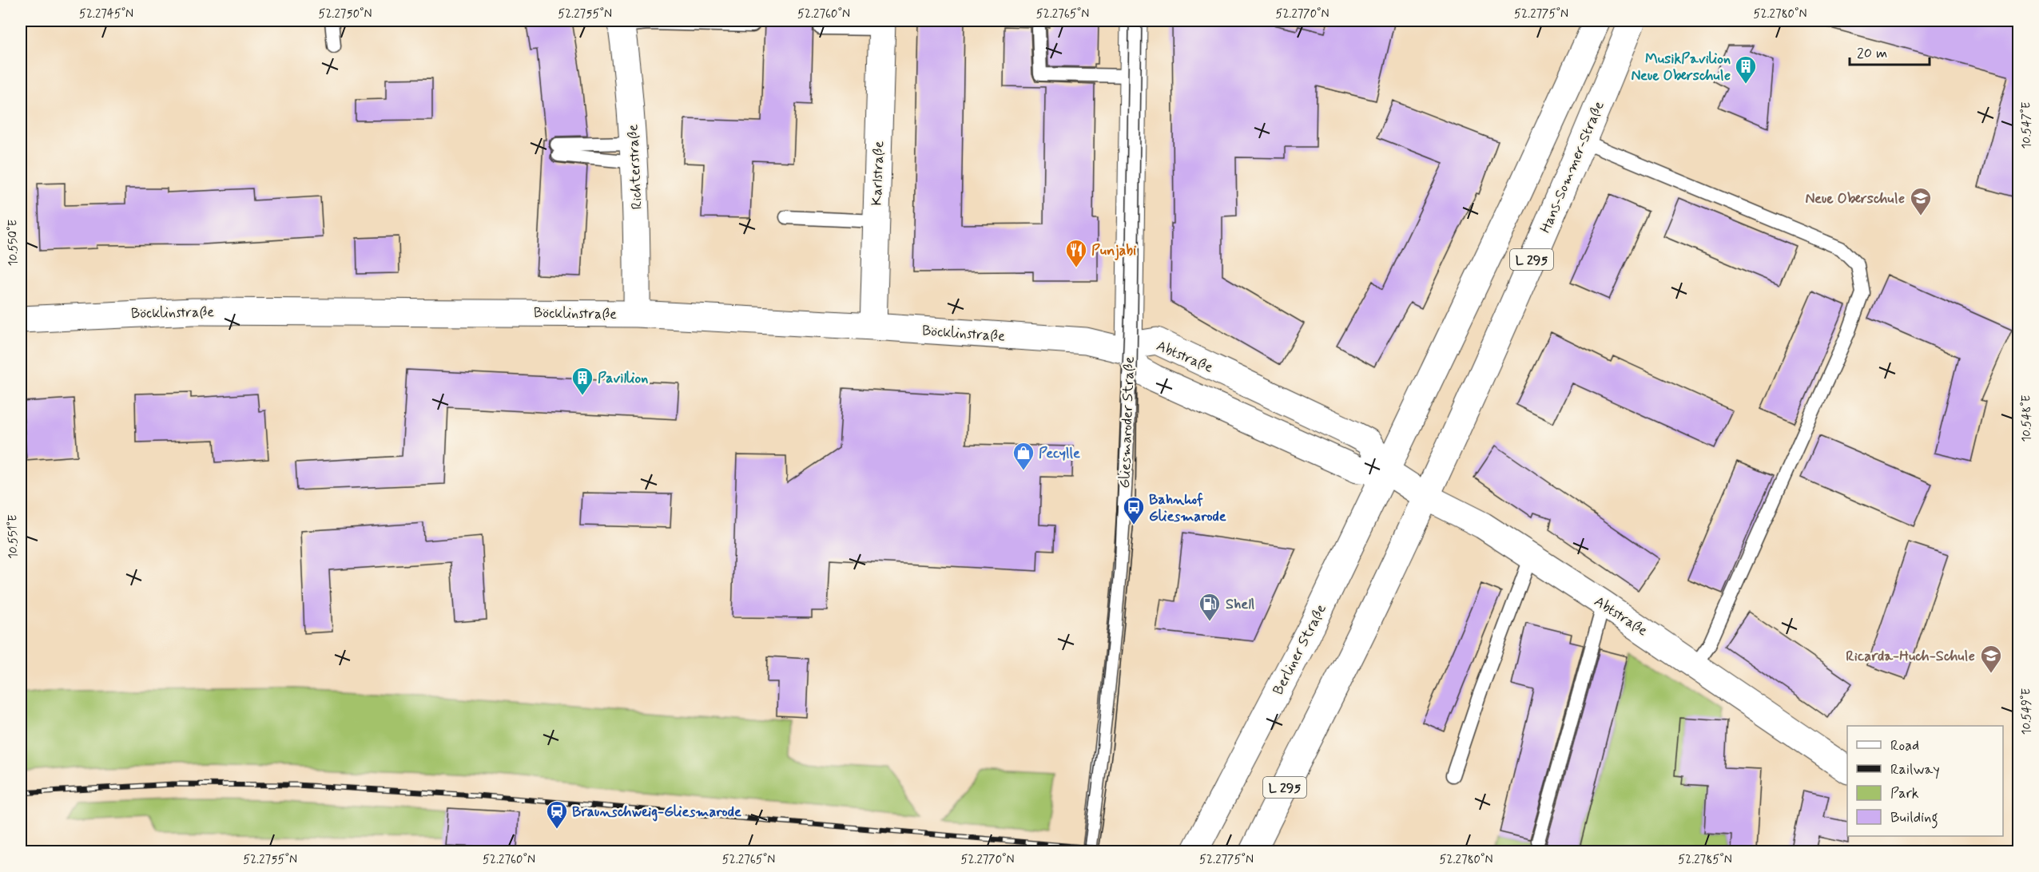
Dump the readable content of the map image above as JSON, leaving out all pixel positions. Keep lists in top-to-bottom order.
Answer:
{
  "streets": {
    "street": [
      "Richterstraße",
      "Hans-Sommer-Straße",
      "Karlstraße",
      "L 295",
      "Böcklinstraße",
      "Abtstraße",
      "Gliesmaroder Straße",
      "Berliner Straße"
    ]
  },
  "crossings": [
    ["Richterstraße", "Böcklinstraße"],
    ["Hans-Sommer-Straße", "L 295"],
    ["Hans-Sommer-Straße", "Abtstraße"],
    ["Karlstraße", "Böcklinstraße"],
    ["L 295", "Abtstraße"],
    ["L 295", "Berliner Straße"],
    ["Böcklinstraße", "Abtstraße"],
    ["Böcklinstraße", "Gliesmaroder Straße"],
    ["Abtstraße", "Gliesmaroder Straße"],
    ["Abtstraße", "Berliner Straße"]
  ],
  "places": {
    "building": ["MusikPavilion Neue Oberschule", "Pavillion"],
    "school or university": ["Neue Oberschule", "Ricarda-Huch-Schule"],
    "restaurant": ["Punjabi"],
    "shop": ["Pecylle"],
    "bus stop": ["Bahnhof Gliesmarode"],
    "fuel station": ["Shell"],
    "station": ["Braunschweig-Gliesmarode"]
  },
  "legend": [
    "Road",
    "Railway",
    "Park",
    "Building"
  ],
  "scale_bar": "20 m",
  "coordinates": [
    "52.2745°N",
    "52.2750°N",
    "52.2755°N",
    "52.2760°N",
    "52.2765°N",
    "52.2770°N",
    "52.2775°N",
    "52.2780°N",
    "10.547°E",
    "10.550°E",
    "10.548°E",
    "10.551°E",
    "10.549°E",
    "52.2785°N"
  ]
}
